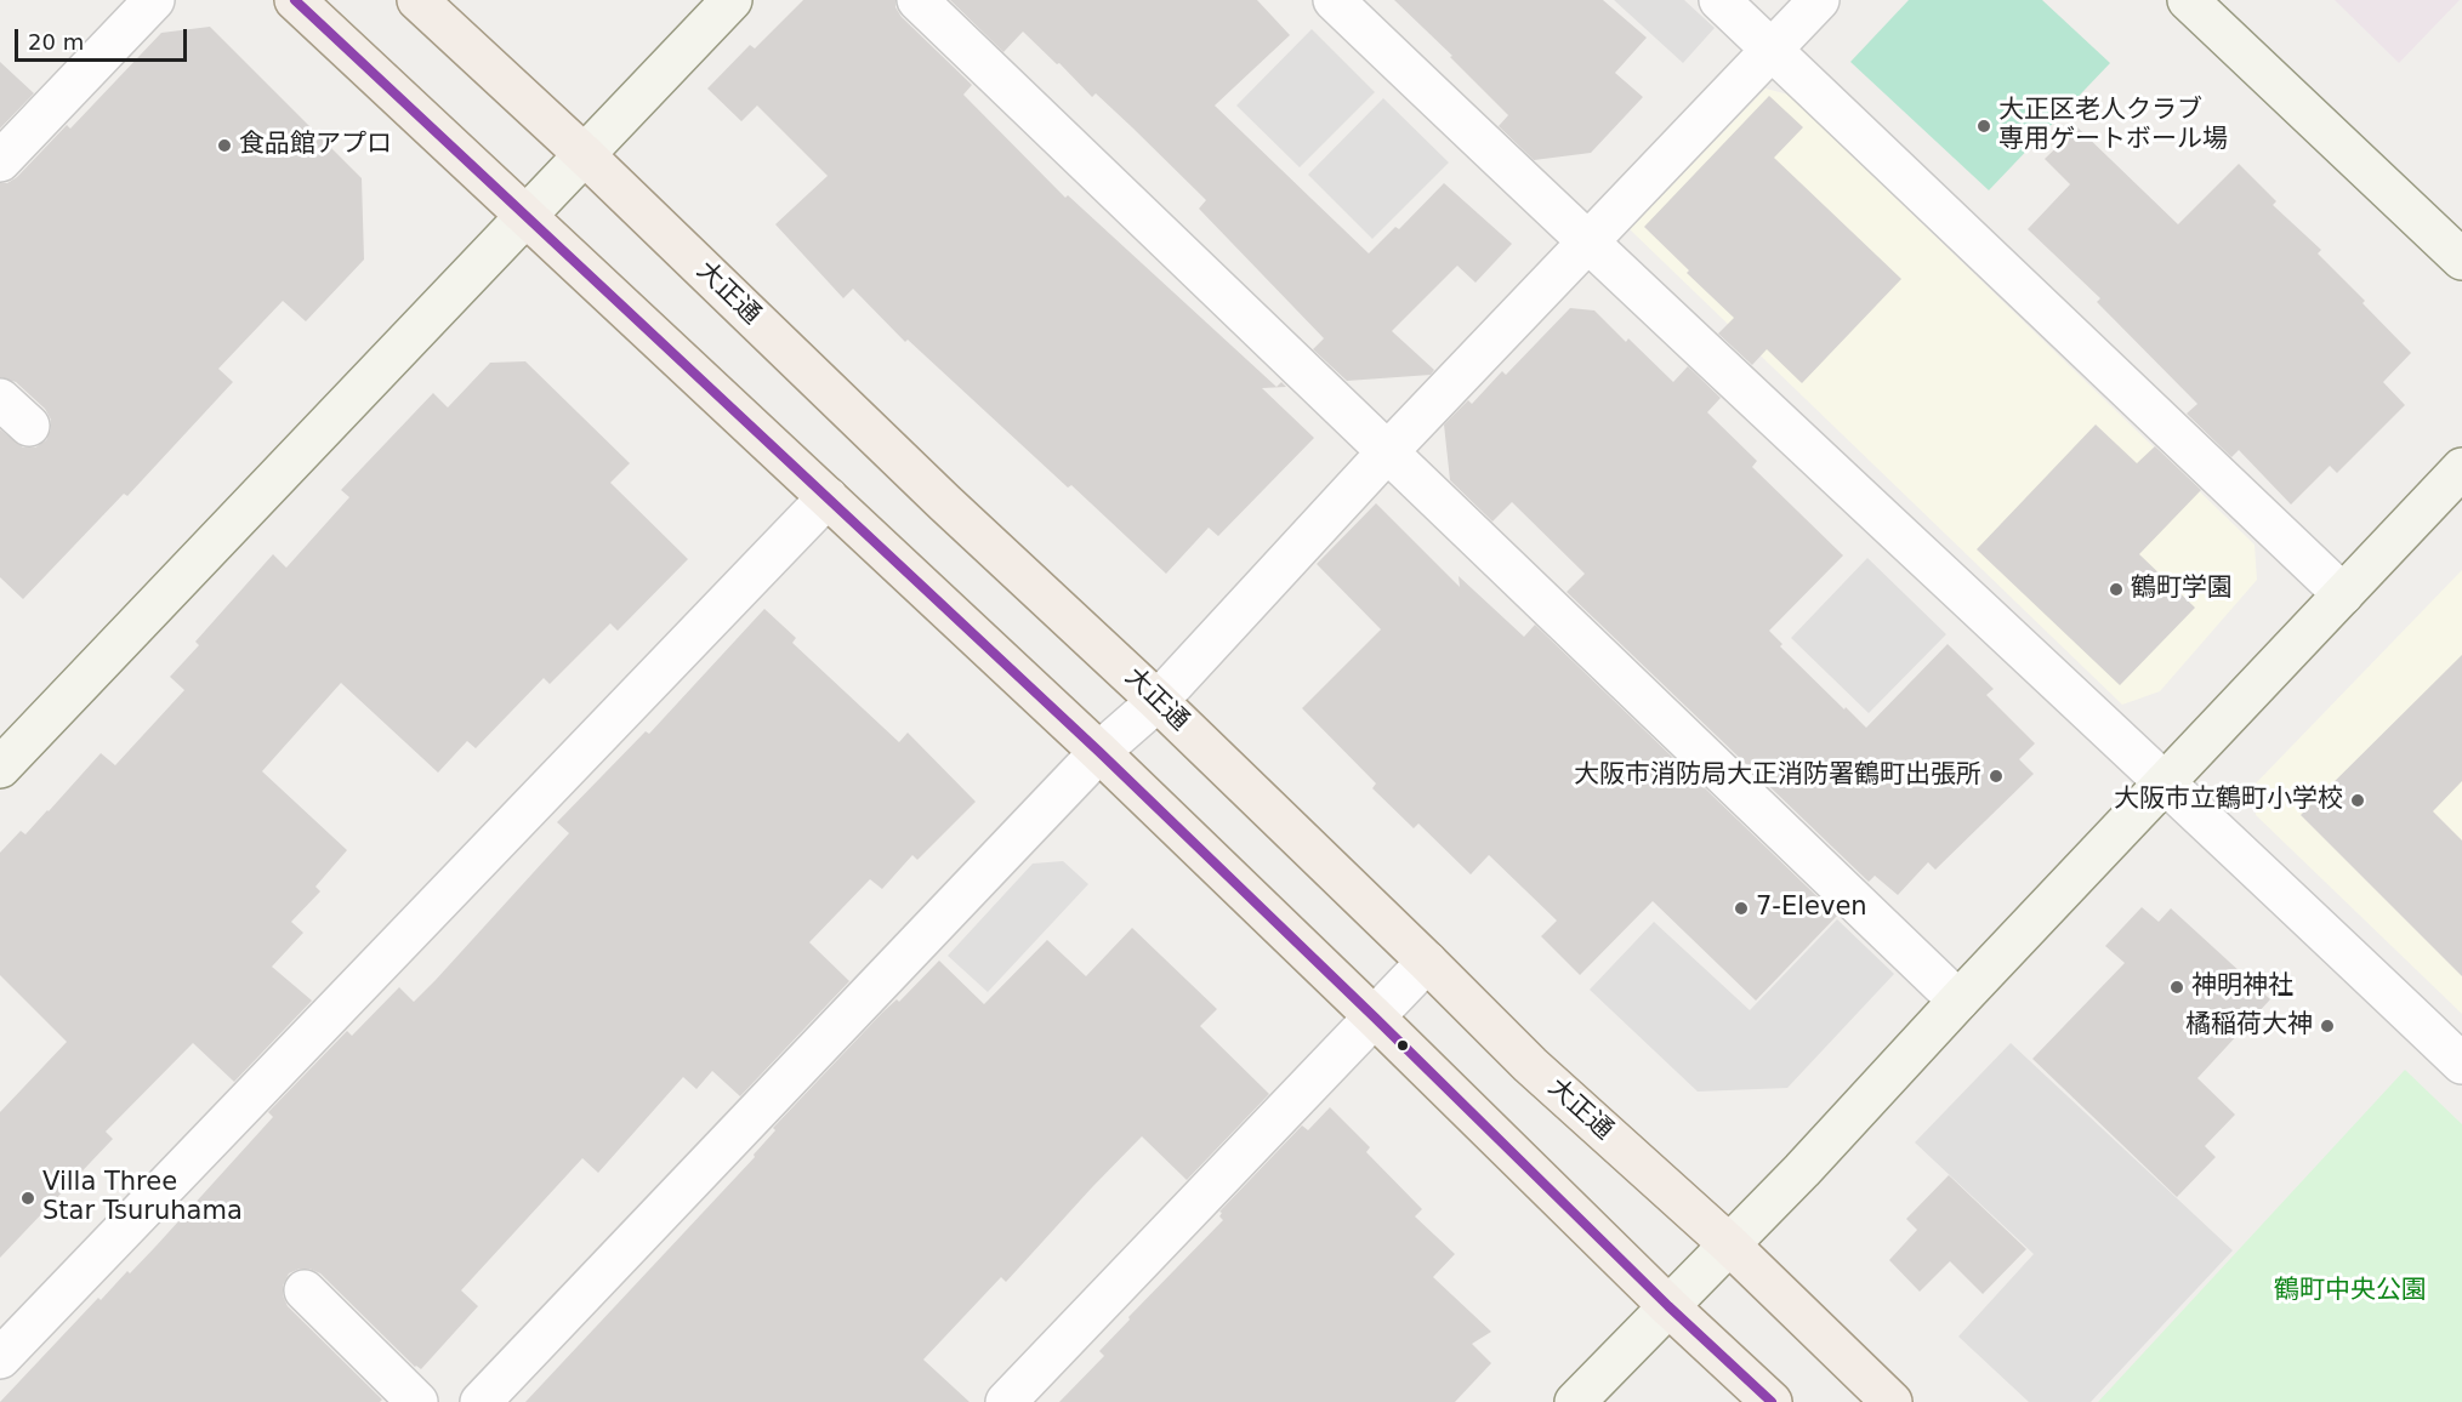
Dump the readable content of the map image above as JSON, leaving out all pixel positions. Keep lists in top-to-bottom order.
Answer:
{
  "streets": {
    "main road": ["大正通"]
  },
  "parks": ["鶴町中央公園"],
  "places": [
    "大正区老人クラブ 専用ゲートボール場",
    "食品館アプロ",
    "鶴町学園",
    "大阪市消防局大正消防署鶴町出張所",
    "大阪市立鶴町小学校",
    "7-Eleven",
    "神明神社",
    "橘稲荷大神",
    "Villa Three Star Tsuruhama"
  ],
  "scale_bar": "20 m"
}
